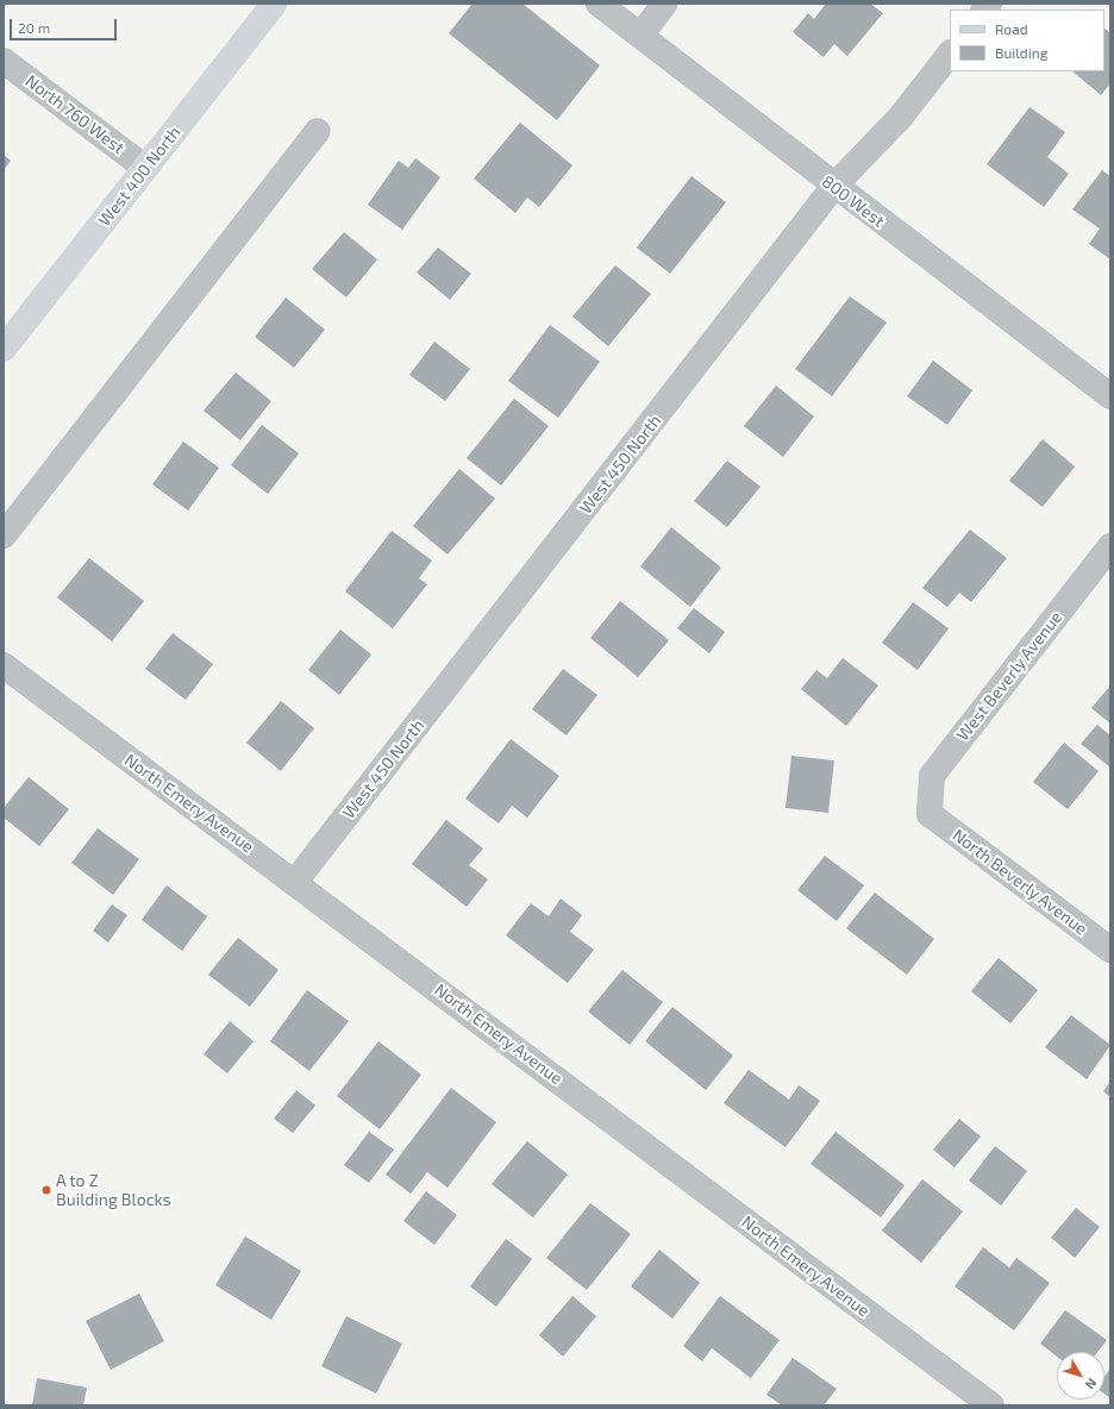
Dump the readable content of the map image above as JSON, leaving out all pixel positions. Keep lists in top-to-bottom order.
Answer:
{
  "streets": {
    "main road": ["West 400 North"],
    "street": [
      "North 760 West",
      "800 West",
      "West 450 North",
      "West Beverly Avenue",
      "North Emery Avenue",
      "North Beverly Avenue"
    ]
  },
  "crossings": [
    ["North 760 West", "West 400 North"],
    ["800 West", "West 450 North"],
    ["West 450 North", "North Emery Avenue"],
    ["West Beverly Avenue", "North Beverly Avenue"]
  ],
  "places": ["A to Z Building Blocks"],
  "legend": ["Road", "Building"],
  "scale_bar": "20 m",
  "north": "bottom right"
}
